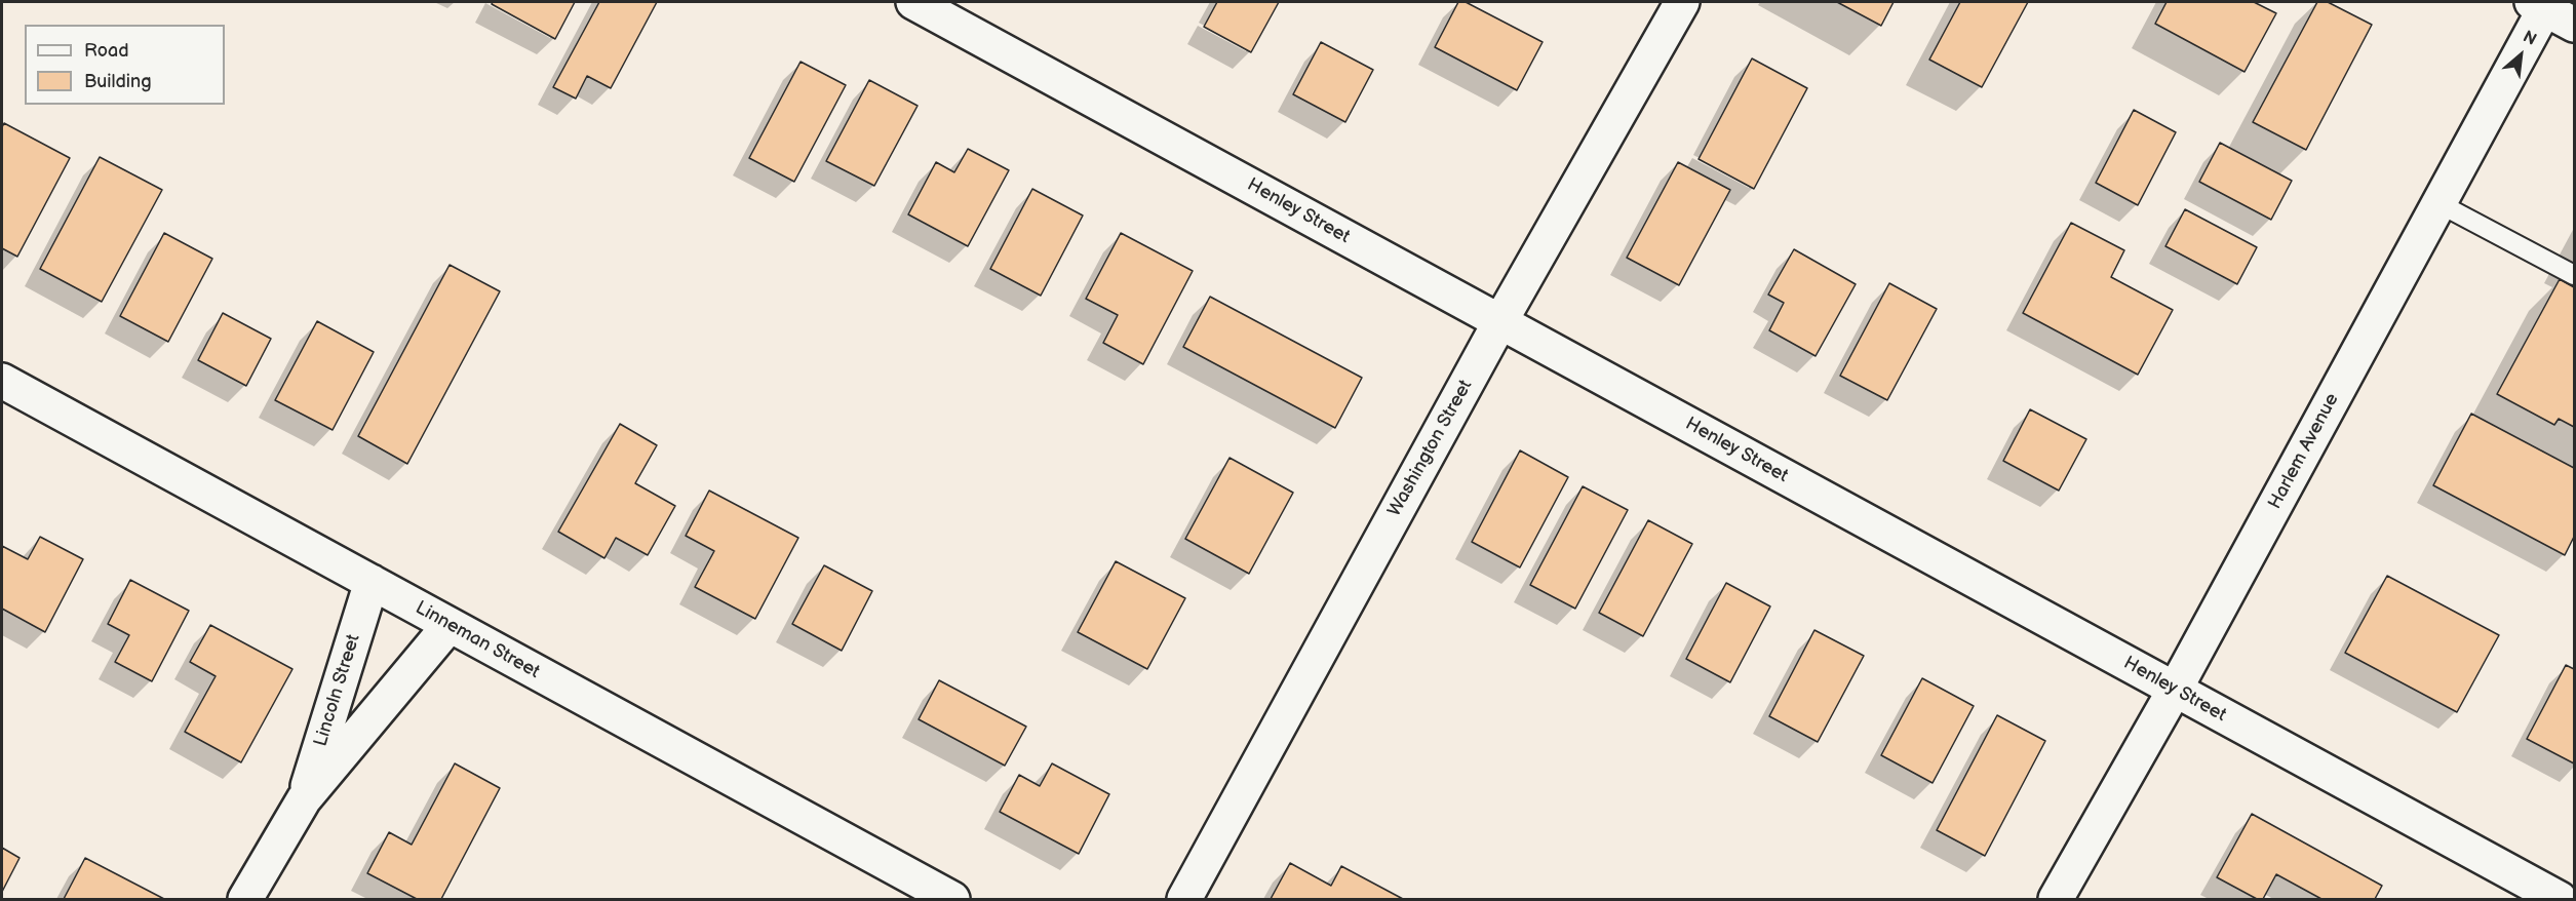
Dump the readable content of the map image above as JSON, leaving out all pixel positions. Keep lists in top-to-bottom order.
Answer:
{
  "streets": {
    "street": [
      "Henley Street",
      "Washington Street",
      "Harlem Avenue",
      "Linneman Street",
      "Lincoln Street"
    ]
  },
  "crossings": [
    ["Henley Street", "Washington Street"],
    ["Henley Street", "Harlem Avenue"],
    ["Linneman Street", "Lincoln Street"]
  ],
  "legend": ["Road", "Building"],
  "north": "top right"
}
